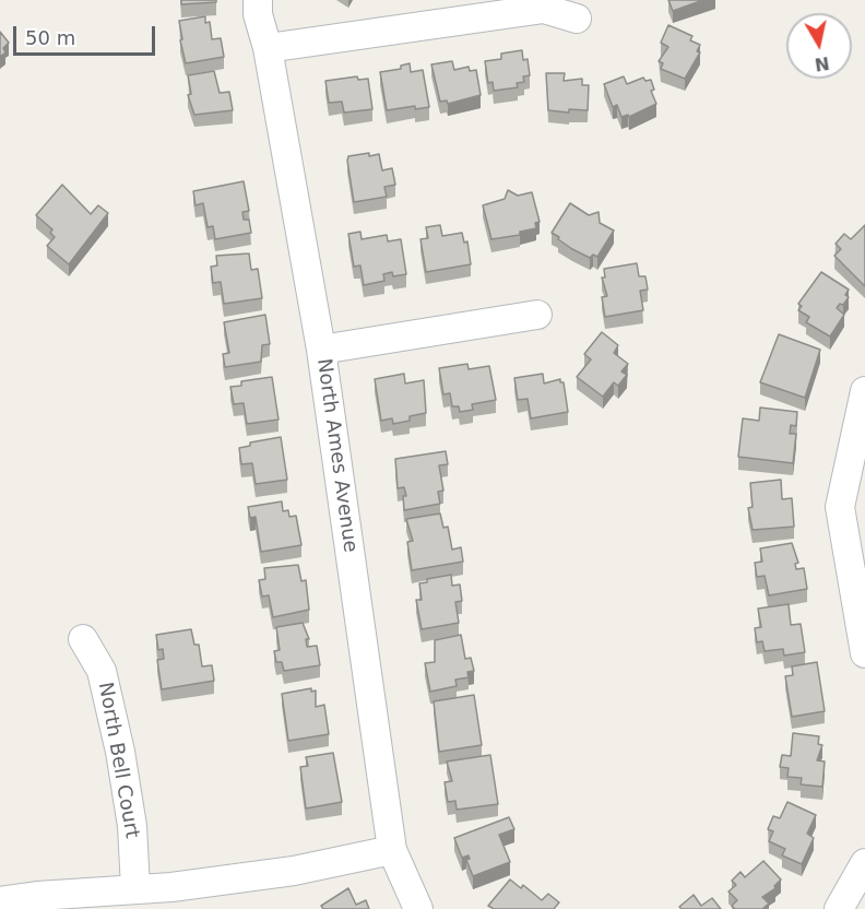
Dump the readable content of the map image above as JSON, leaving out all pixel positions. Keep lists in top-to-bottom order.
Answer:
{
  "streets": {
    "street": ["North Ames Avenue", "North Bell Court"]
  },
  "scale_bar": "50 m",
  "north": "bottom"
}
